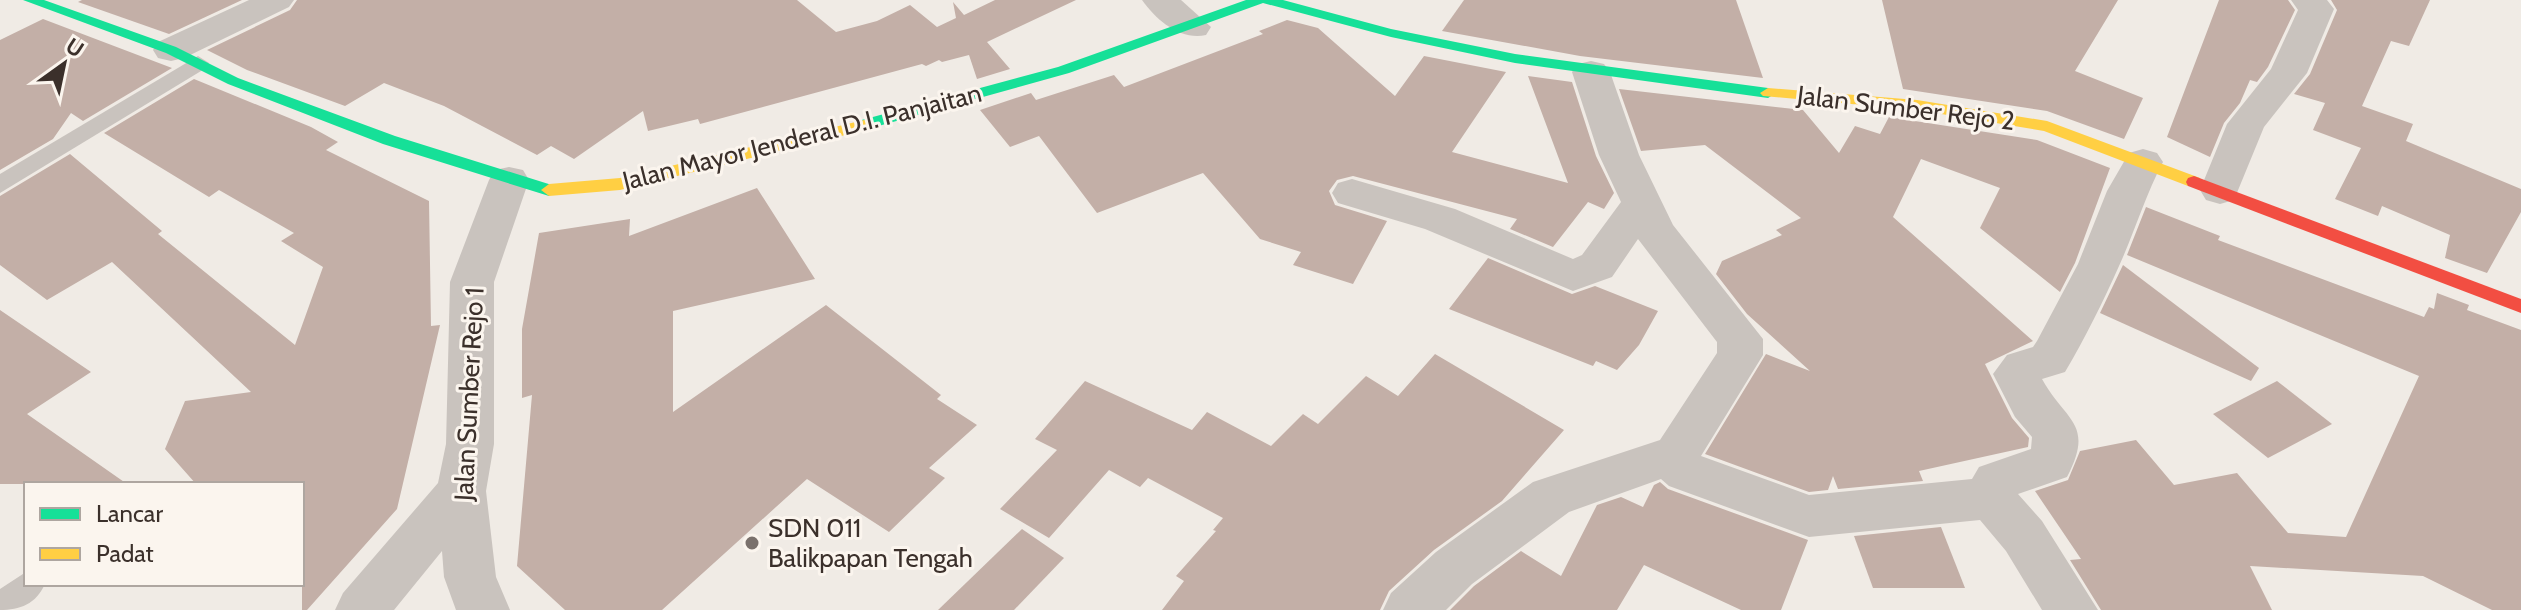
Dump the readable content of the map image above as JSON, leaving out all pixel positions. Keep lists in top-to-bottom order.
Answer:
{
  "streets": {
    "main road": ["Jalan Sumber Rejo 2", "Jalan Mayor Jenderal D.I. Panjaitan"],
    "street": ["Jalan Sumber Rejo 1"]
  },
  "crossings": [
    ["Jalan Mayor Jenderal D.I. Panjaitan", "Jalan Sumber Rejo 1"]
  ],
  "places": ["SDN 011 Balikpapan Tengah"],
  "legend": ["Lancar", "Padat"],
  "north": "top right"
}
